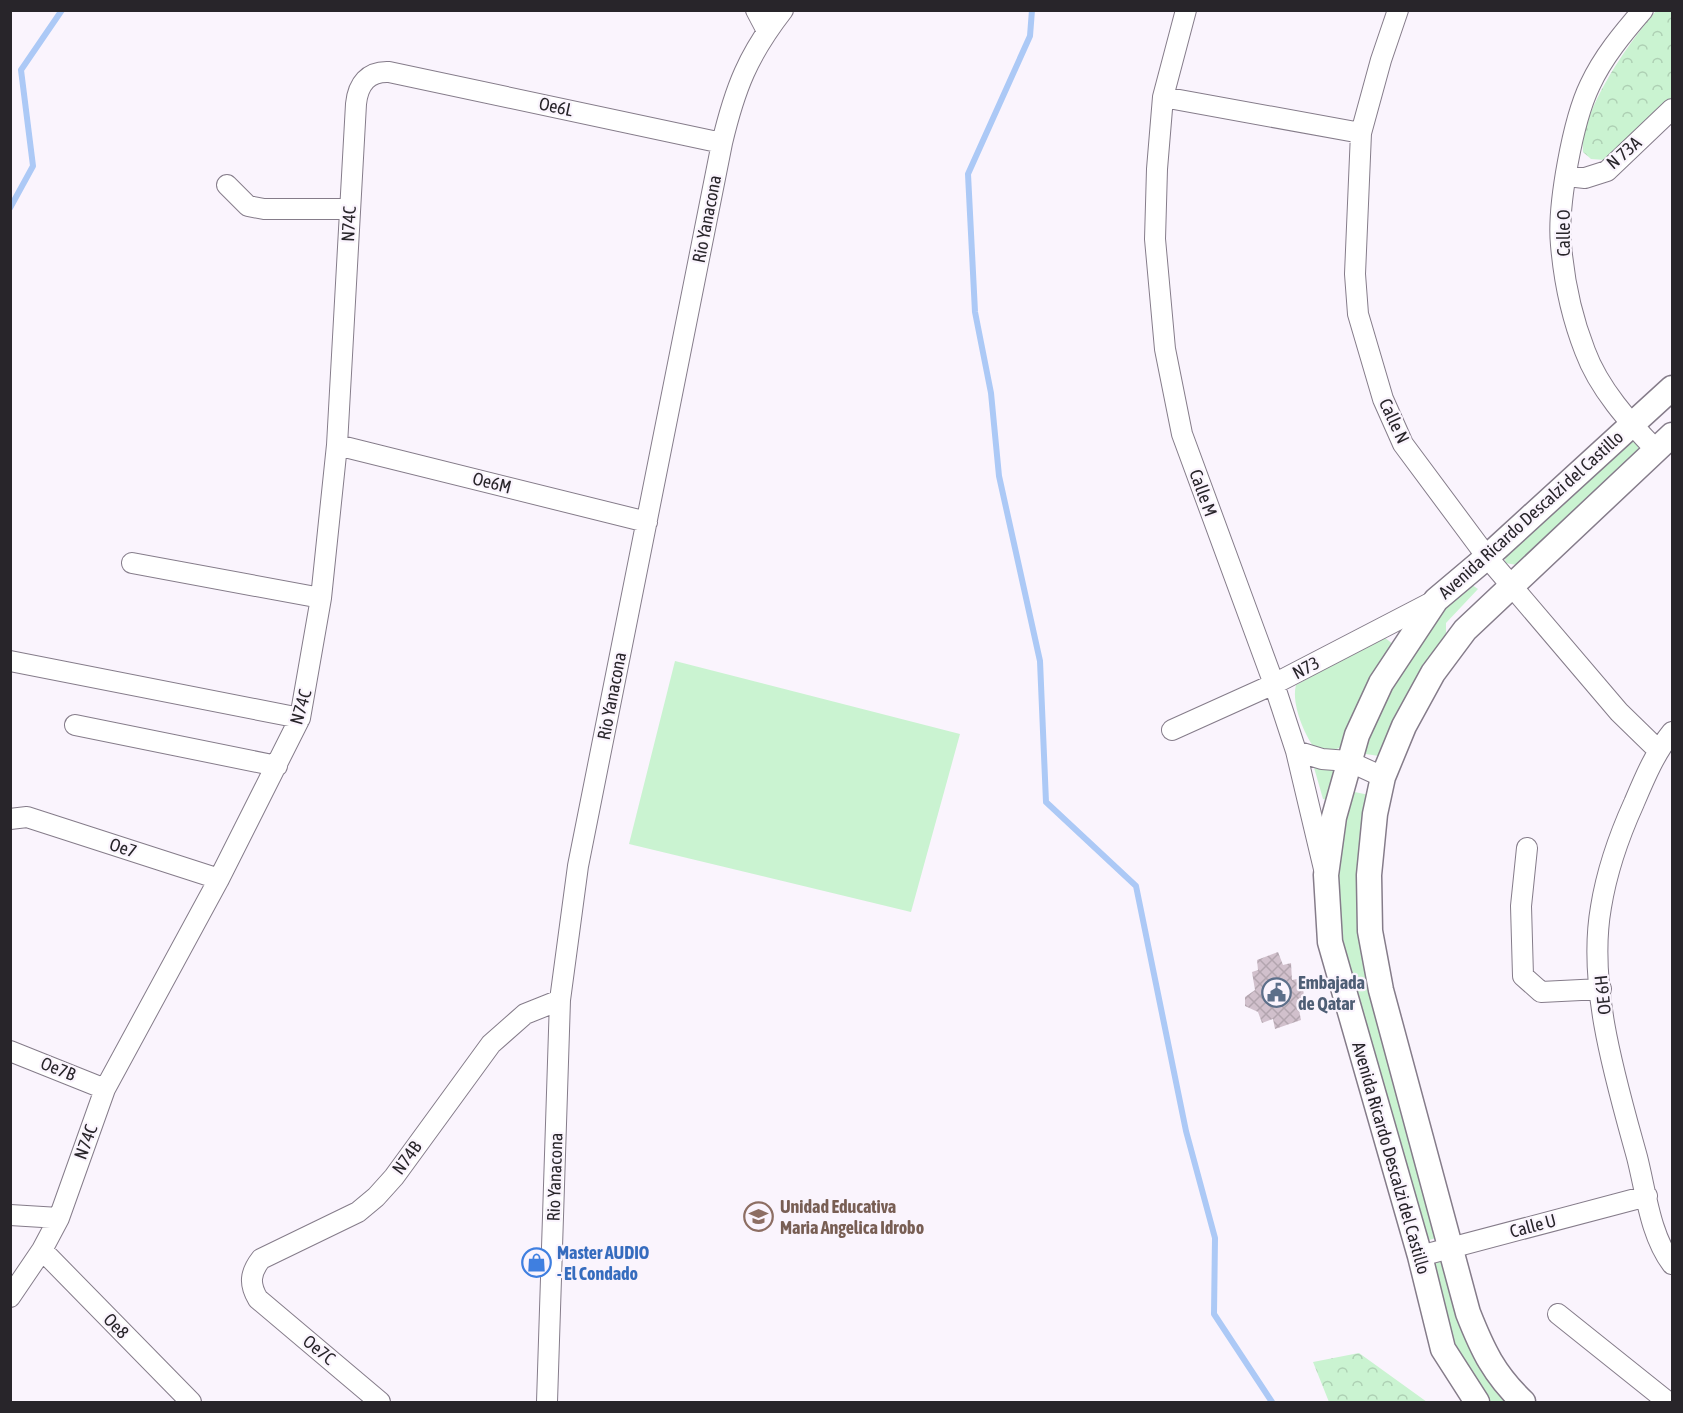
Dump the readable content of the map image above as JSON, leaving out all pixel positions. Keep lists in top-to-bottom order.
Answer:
{
  "streets": {
    "street": [
      "Oe6L",
      "N 73A",
      "Rio Yanacona",
      "N74C",
      "Calle O",
      "Calle N",
      "Oe6M",
      "Calle M",
      "Avenida Ricardo Descalzi del Castillo",
      "N73",
      "Oe7",
      "OE 6H",
      "Oe7B",
      "N74B",
      "Calle U",
      "Oe8",
      "Oe7C"
    ]
  },
  "crossings": [
    ["Oe6L", "Rio Yanacona"],
    ["Oe6L", "N74C"],
    ["N 73A", "Calle O"],
    ["Rio Yanacona", "Oe6M"],
    ["Rio Yanacona", "N74B"],
    ["N74C", "Oe6M"],
    ["N74C", "Oe7"],
    ["N74C", "Oe7B"],
    ["N74C", "Oe8"],
    ["Calle O", "Avenida Ricardo Descalzi del Castillo"],
    ["Calle N", "Avenida Ricardo Descalzi del Castillo"],
    ["Calle N", "OE 6H"],
    ["Calle M", "Avenida Ricardo Descalzi del Castillo"],
    ["Calle M", "N73"],
    ["Avenida Ricardo Descalzi del Castillo", "N73"],
    ["Avenida Ricardo Descalzi del Castillo", "Calle U"],
    ["OE 6H", "Calle U"],
    ["N74B", "Oe7C"]
  ],
  "places": {
    "public building": ["Embajada de Qatar"],
    "school or university": ["Unidad Educativa Maria Angelica Idrobo"],
    "shop": ["Master AUDIO - El Condado"]
  }
}
